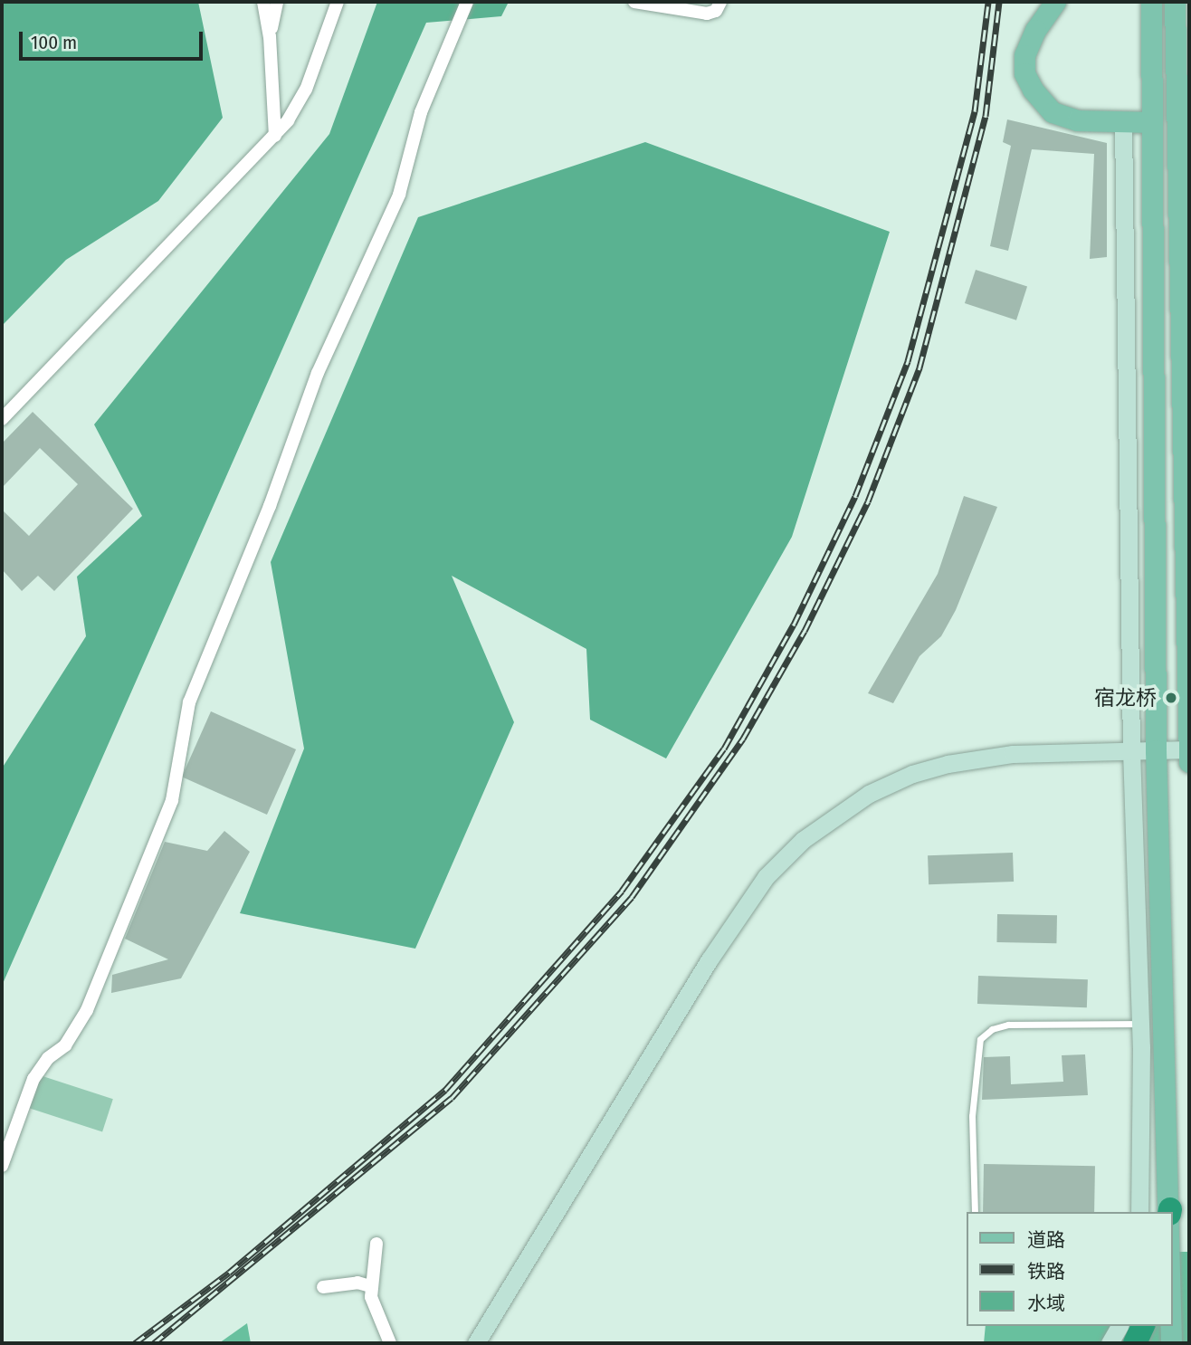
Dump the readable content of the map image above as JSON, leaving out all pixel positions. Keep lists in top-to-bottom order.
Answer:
{
  "places": ["宿龙桥"],
  "legend": ["道路", "铁路", "水域"],
  "scale_bar": "100 m"
}
